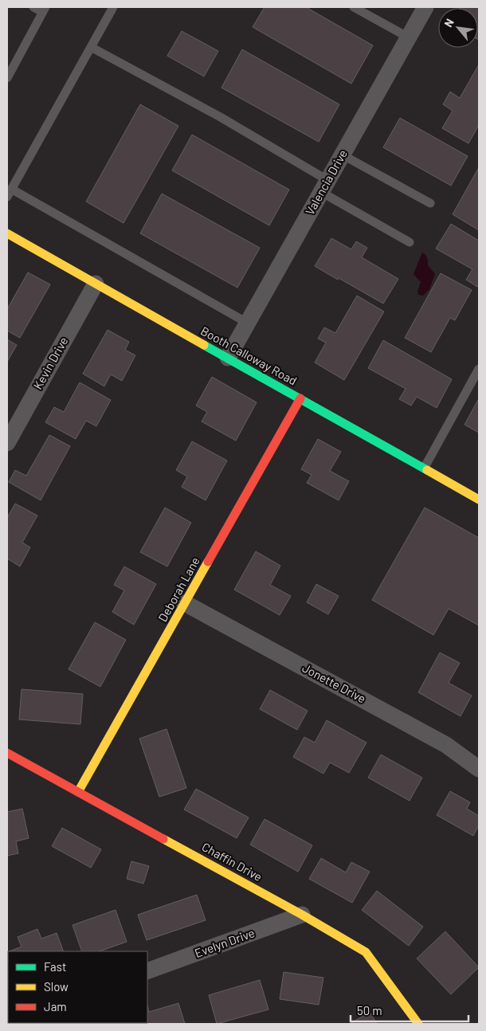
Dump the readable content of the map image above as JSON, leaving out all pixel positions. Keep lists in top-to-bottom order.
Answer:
{
  "streets": {
    "street": [
      "Valencia Drive",
      "Booth Calloway Road",
      "Kevin Drive",
      "Deborah Lane",
      "Jonette Drive",
      "Chaffin Drive",
      "Evelyn Drive"
    ]
  },
  "crossings": [
    ["Valencia Drive", "Booth Calloway Road"],
    ["Booth Calloway Road", "Kevin Drive"],
    ["Booth Calloway Road", "Deborah Lane"],
    ["Deborah Lane", "Jonette Drive"],
    ["Deborah Lane", "Chaffin Drive"],
    ["Chaffin Drive", "Evelyn Drive"]
  ],
  "legend": ["Fast", "Slow", "Jam"],
  "scale_bar": "50 m",
  "north": "top left"
}
